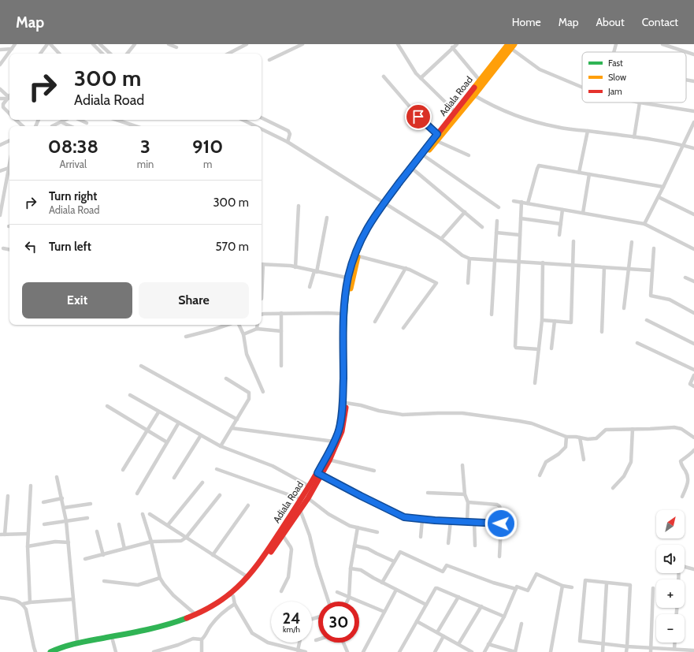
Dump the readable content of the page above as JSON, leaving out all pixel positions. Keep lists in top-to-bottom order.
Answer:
{
  "streets": {
    "main road": ["Adiala Road"]
  },
  "legend": ["Fast", "Slow", "Jam"],
  "north": "top right",
  "page": {
    "header": "Map",
    "nav": [
      "Home",
      "Map",
      "About",
      "Contact"
    ],
    "turn": ["300 m", "Adiala Road"],
    "eta": [
      "08:38",
      "Arrival",
      "3",
      "min",
      "910",
      "m"
    ],
    "list": [
      {
        "name": "Turn right",
        "note": "Adiala Road",
        "value": "300 m"
      },
      {
        "name": "Turn left",
        "value": "570 m"
      }
    ],
    "buttons": ["Exit", "Share"],
    "map_buttons": ["+", "−"],
    "speed": "24 km/h",
    "limit": "30"
  }
}
